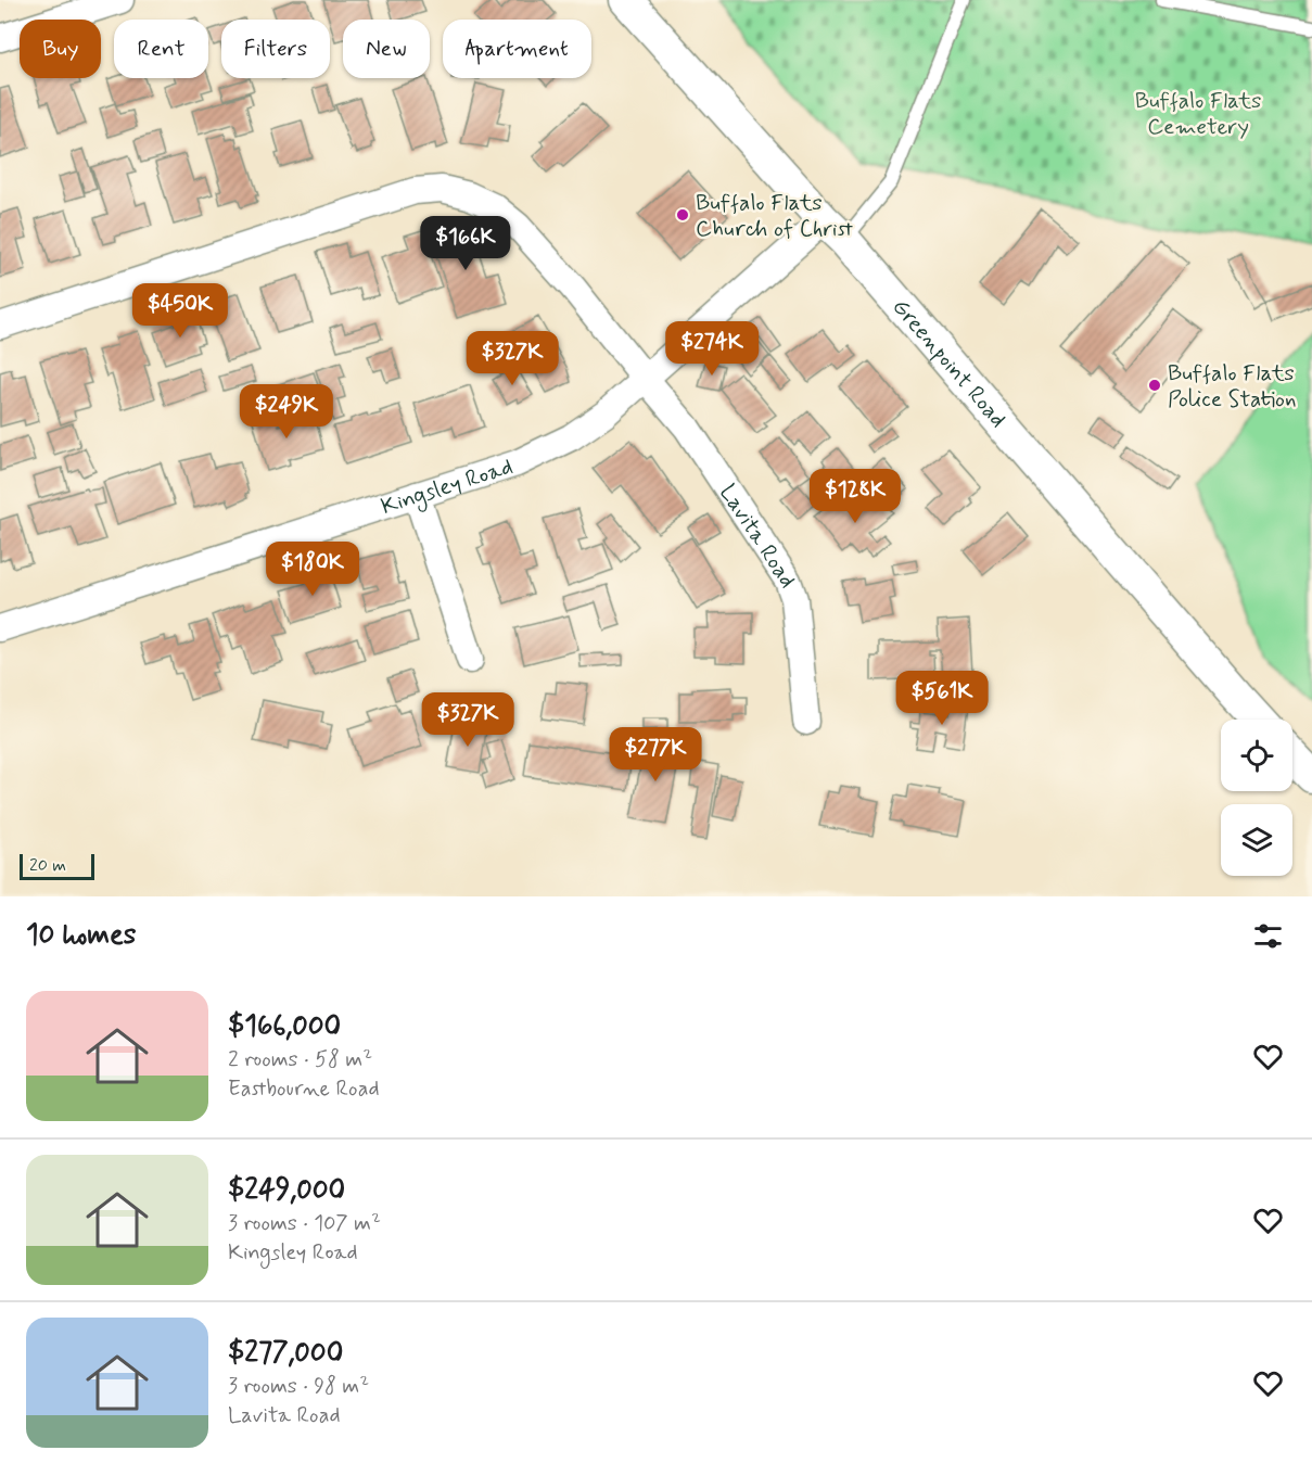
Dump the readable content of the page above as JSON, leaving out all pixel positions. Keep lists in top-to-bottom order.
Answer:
{
  "streets": {
    "street": ["Greenpoint Road", "Kingsley Road", "Lavita Road"]
  },
  "crossings": [
    ["Greenpoint Road", "Kingsley Road"],
    ["Kingsley Road", "Lavita Road"]
  ],
  "parks": ["Buffalo Flats Cemetery"],
  "places": ["Buffalo Flats Church of Christ", "Buffalo Flats Police Station"],
  "scale_bar": "20 m",
  "page": {
    "chip": [
      "Buy",
      "Rent",
      "Filters",
      "New",
      "Apartment"
    ],
    "price": [
      "$166K",
      "$450K",
      "$274K",
      "$327K",
      "$249K",
      "$128K",
      "$180K",
      "$561K",
      "$327K",
      "$277K"
    ],
    "scale": "20 m",
    "heading": "10 homes",
    "list": [
      {
        "name": "$166,000",
        "note": "2 rooms · 58 m² · Eastbourne Road"
      },
      {
        "name": "$249,000",
        "note": "3 rooms · 107 m² · Kingsley Road"
      },
      {
        "name": "$277,000",
        "note": "3 rooms · 98 m² · Lavita Road"
      }
    ]
  }
}
